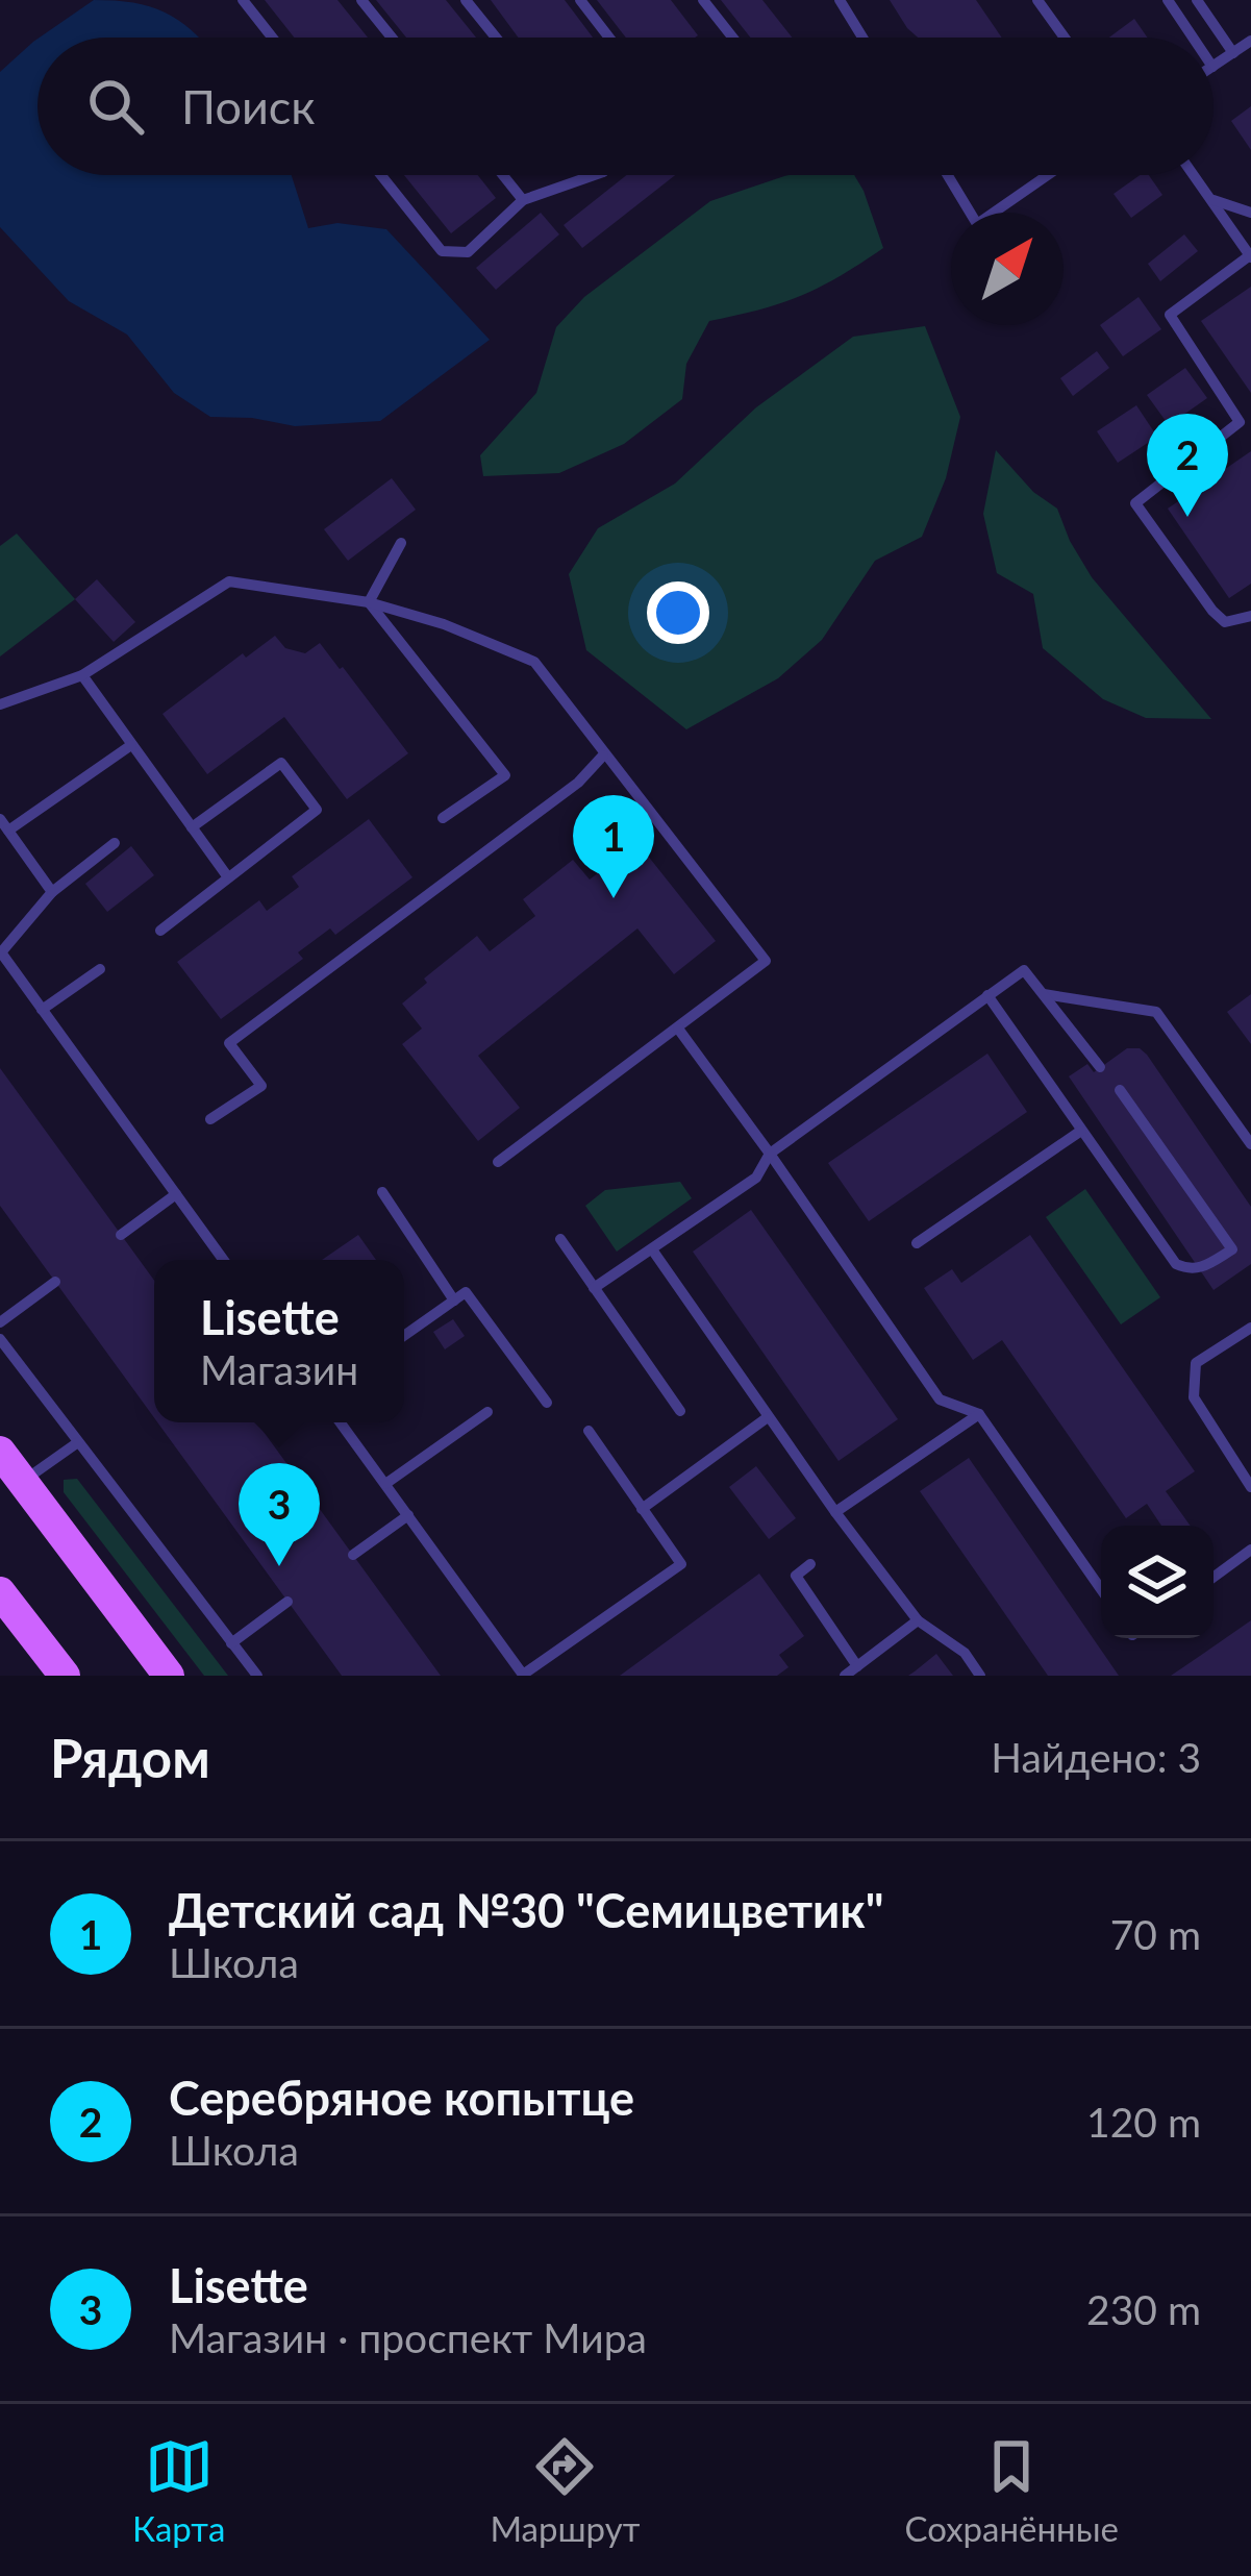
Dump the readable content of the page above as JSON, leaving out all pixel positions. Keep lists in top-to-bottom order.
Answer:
{
  "north": "top right",
  "page": {
    "search": "Поиск",
    "pins": ["2", "1", "3"],
    "popup": ["Lisette", "Магазин"],
    "heading": ["Рядом", "Найдено: 3"],
    "list": [
      {
        "mark": "1",
        "name": "Детский сад №30 \"Семицветик\"",
        "note": "Школа",
        "value": "70 m"
      },
      {
        "mark": "2",
        "name": "Серебряное копытце",
        "note": "Школа",
        "value": "120 m"
      },
      {
        "mark": "3",
        "name": "Lisette",
        "note": "Магазин · проспект Мира",
        "value": "230 m"
      }
    ],
    "nav": ["Карта", "Маршрут", "Сохранённые"]
  }
}
